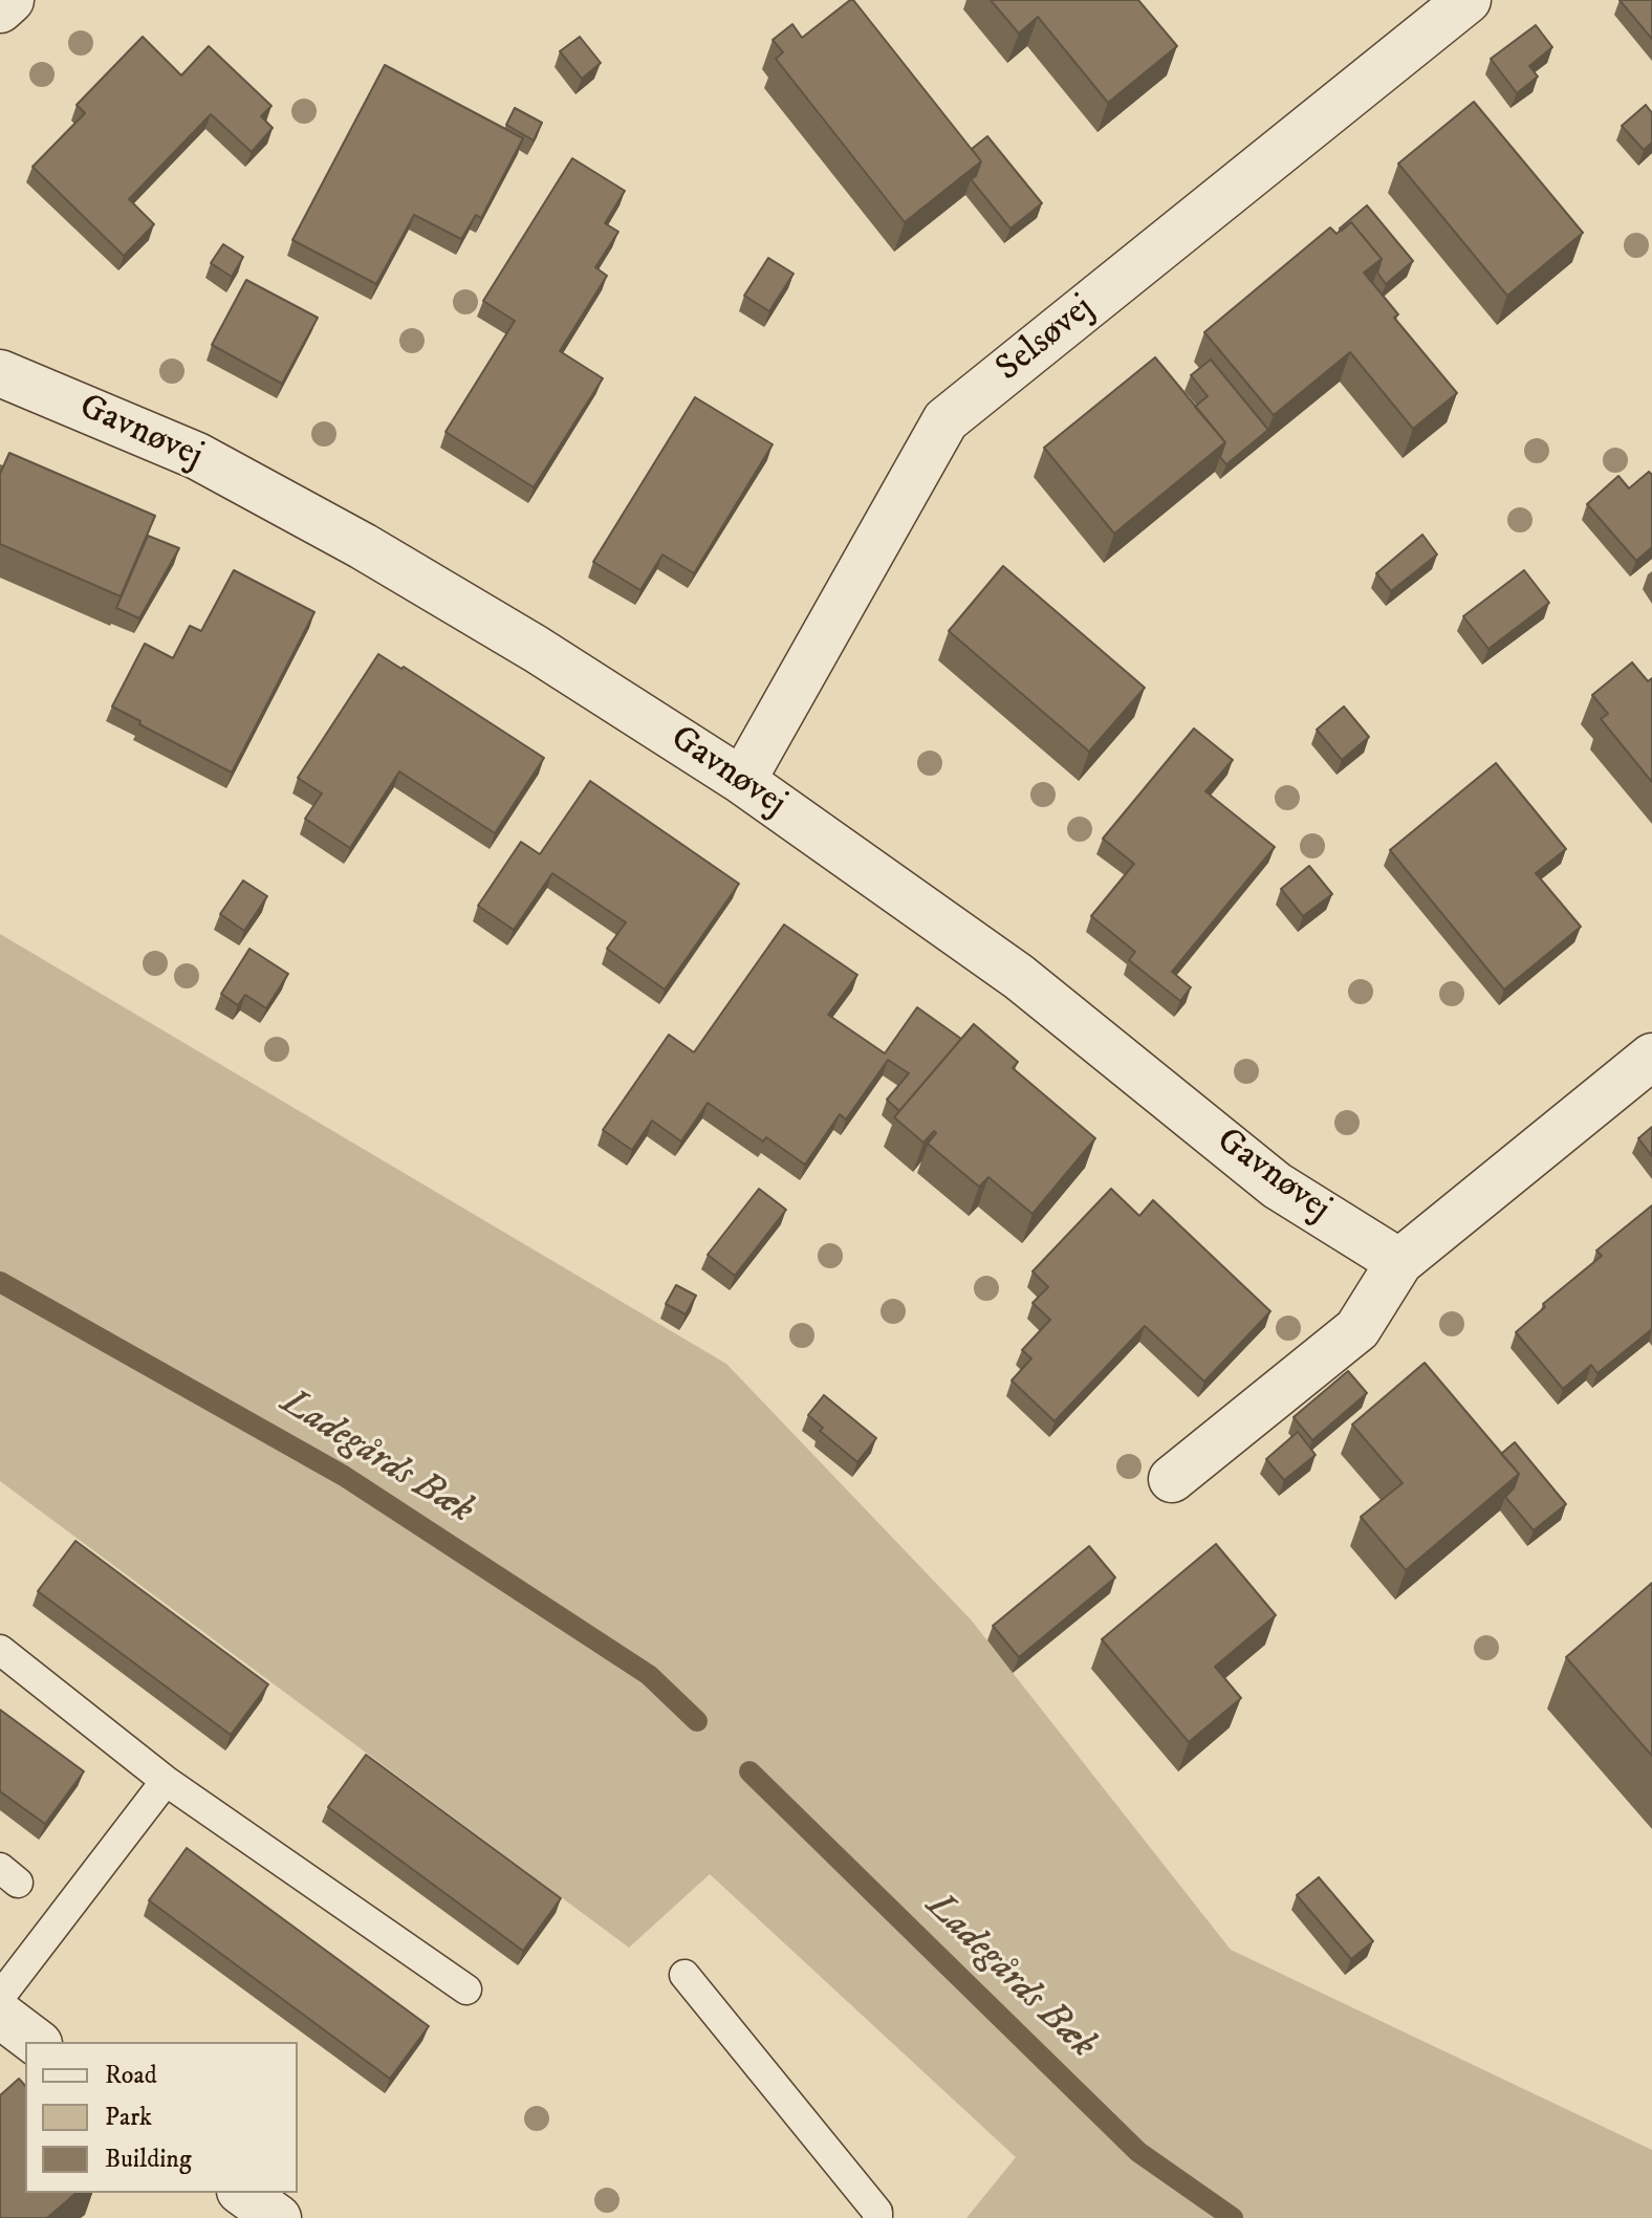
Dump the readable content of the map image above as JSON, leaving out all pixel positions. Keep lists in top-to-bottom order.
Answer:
{
  "streets": {
    "street": ["Selsøvej", "Gavnøvej"]
  },
  "crossings": [
    ["Selsøvej", "Gavnøvej"]
  ],
  "water": ["Ladegårds Bæk"],
  "legend": ["Road", "Park", "Building"]
}
